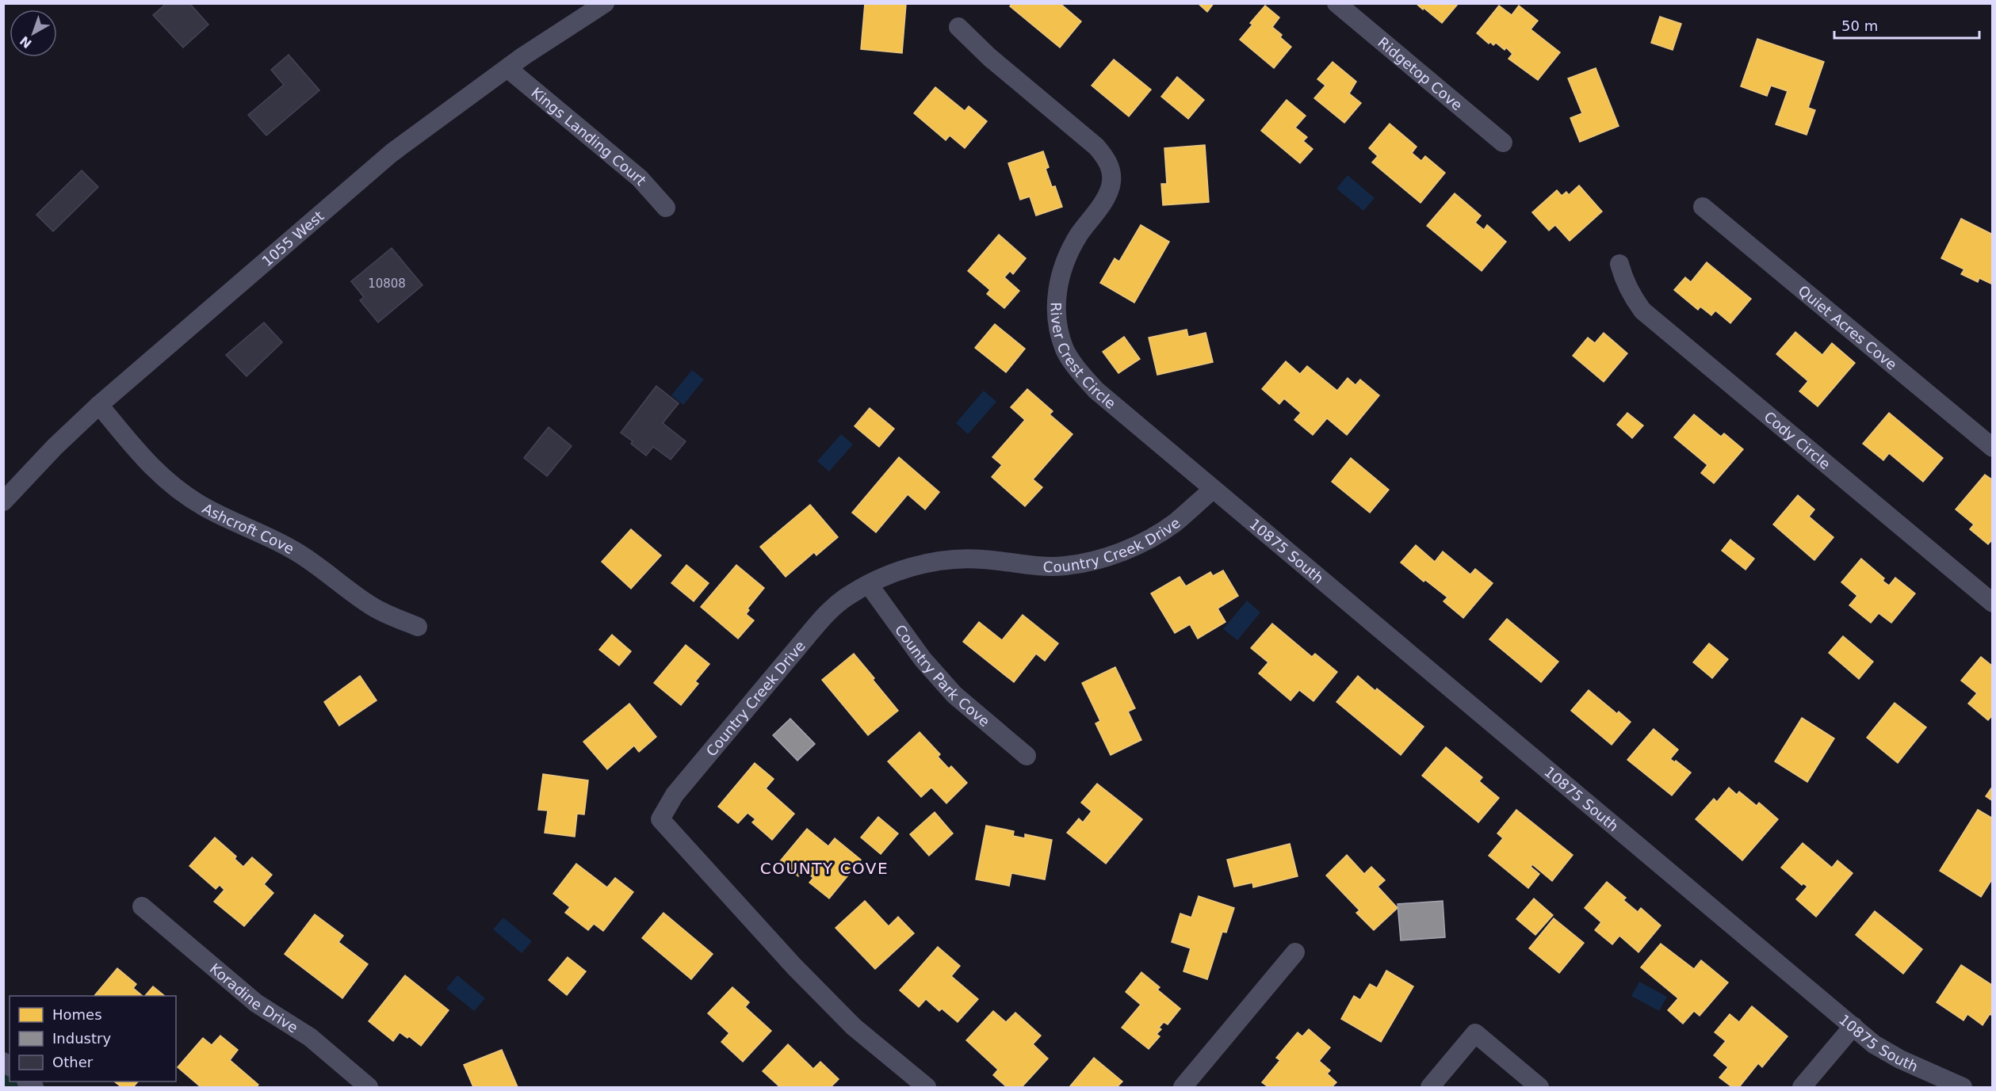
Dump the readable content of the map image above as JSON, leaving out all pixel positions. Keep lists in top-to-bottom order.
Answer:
{
  "streets": {
    "street": [
      "Ridgetop Cove",
      "Kings Landing Court",
      "1055 West",
      "Quiet Acres Cove",
      "River Crest Circle",
      "Cody Circle",
      "Ashcroft Cove",
      "Country Creek Drive",
      "10875 South",
      "Country Park Cove",
      "Koradine Drive"
    ]
  },
  "crossings": [
    ["Kings Landing Court", "1055 West"],
    ["1055 West", "Ashcroft Cove"],
    ["River Crest Circle", "Country Creek Drive"],
    ["River Crest Circle", "10875 South"],
    ["Country Creek Drive", "10875 South"],
    ["Country Creek Drive", "Country Park Cove"]
  ],
  "districts": ["COUNTY COVE"],
  "house_numbers": ["10808"],
  "legend": ["Homes", "Industry", "Other"],
  "scale_bar": "50 m",
  "north": "bottom left"
}
